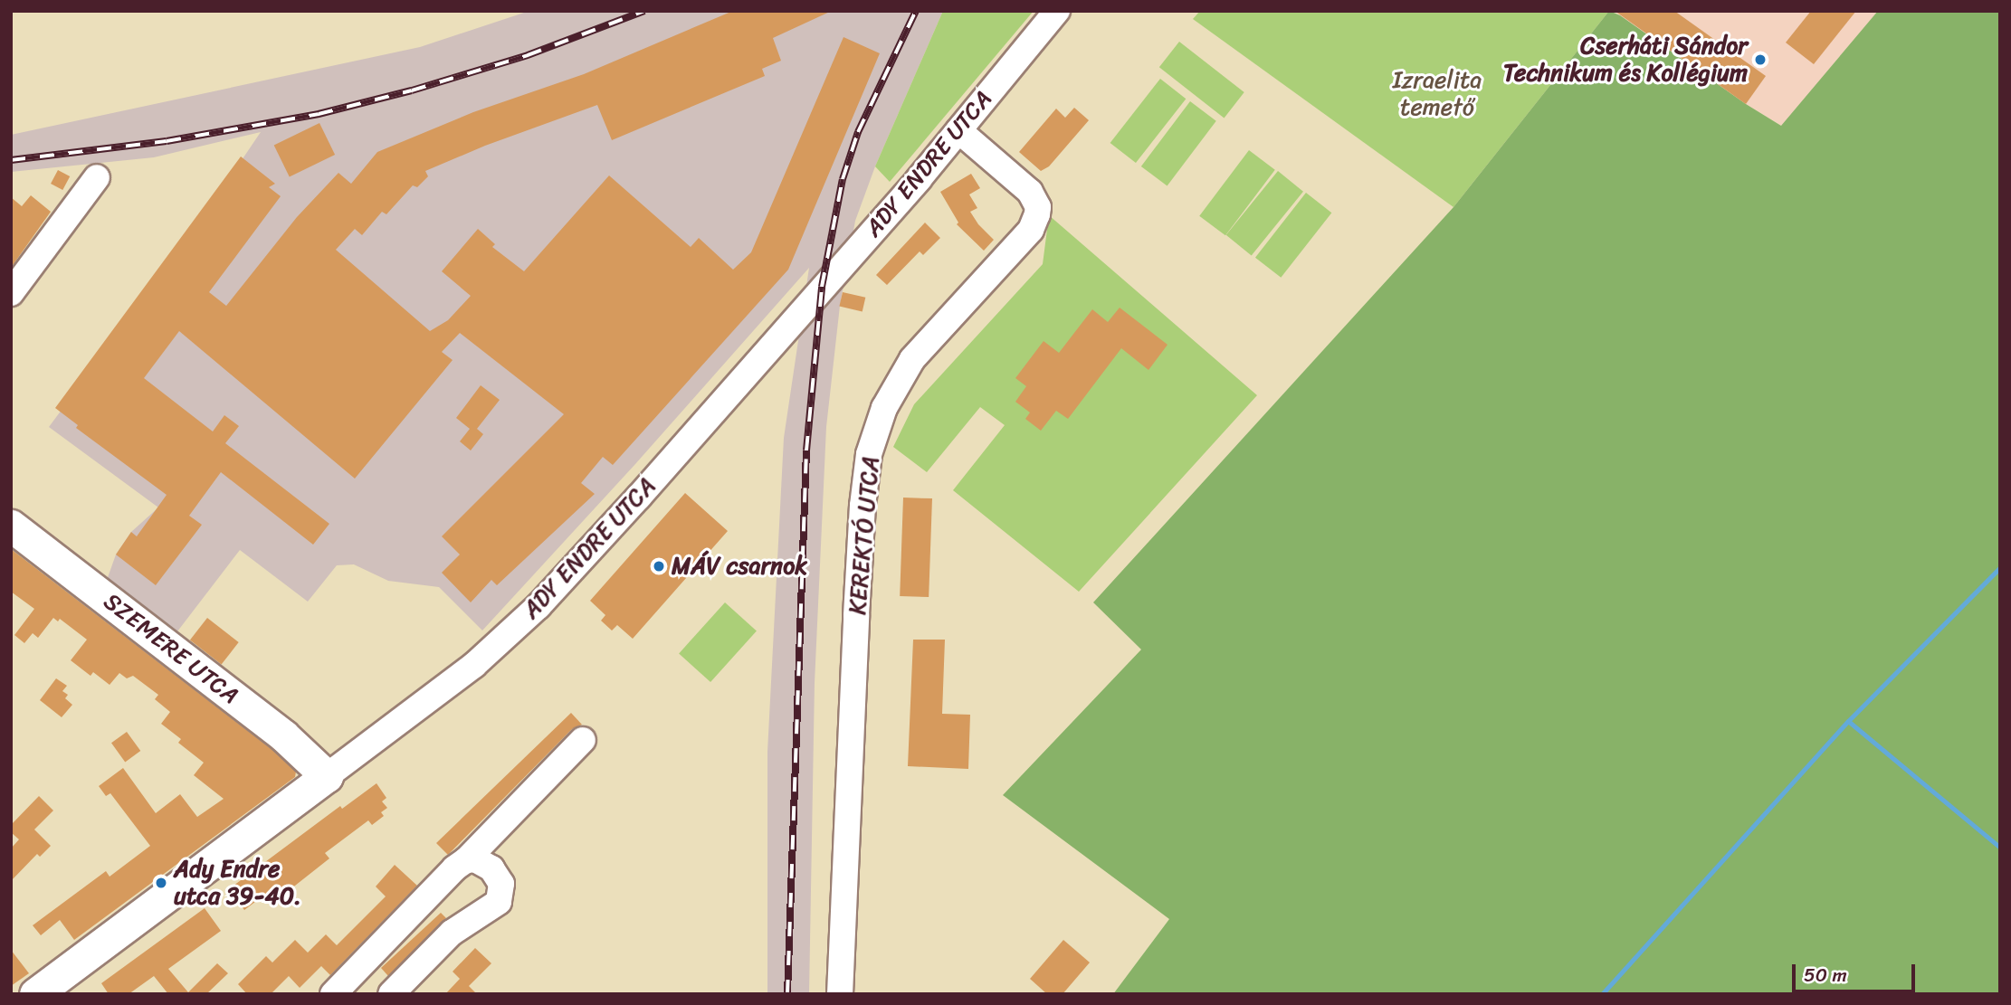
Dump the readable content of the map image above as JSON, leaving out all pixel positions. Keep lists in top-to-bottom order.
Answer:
{
  "streets": {
    "main road": ["ADY ENDRE UTCA", "SZEMERE UTCA"],
    "street": ["KEREKTÓ UTCA"]
  },
  "crossings": [
    ["ADY ENDRE UTCA", "KEREKTÓ UTCA"],
    ["ADY ENDRE UTCA", "SZEMERE UTCA"]
  ],
  "parks": ["Izraelita temető"],
  "places": ["Cserháti Sándor Technikum és Kollégium", "MÁV csarnok", "Ady Endre utca 39-40."],
  "scale_bar": "50 m"
}
